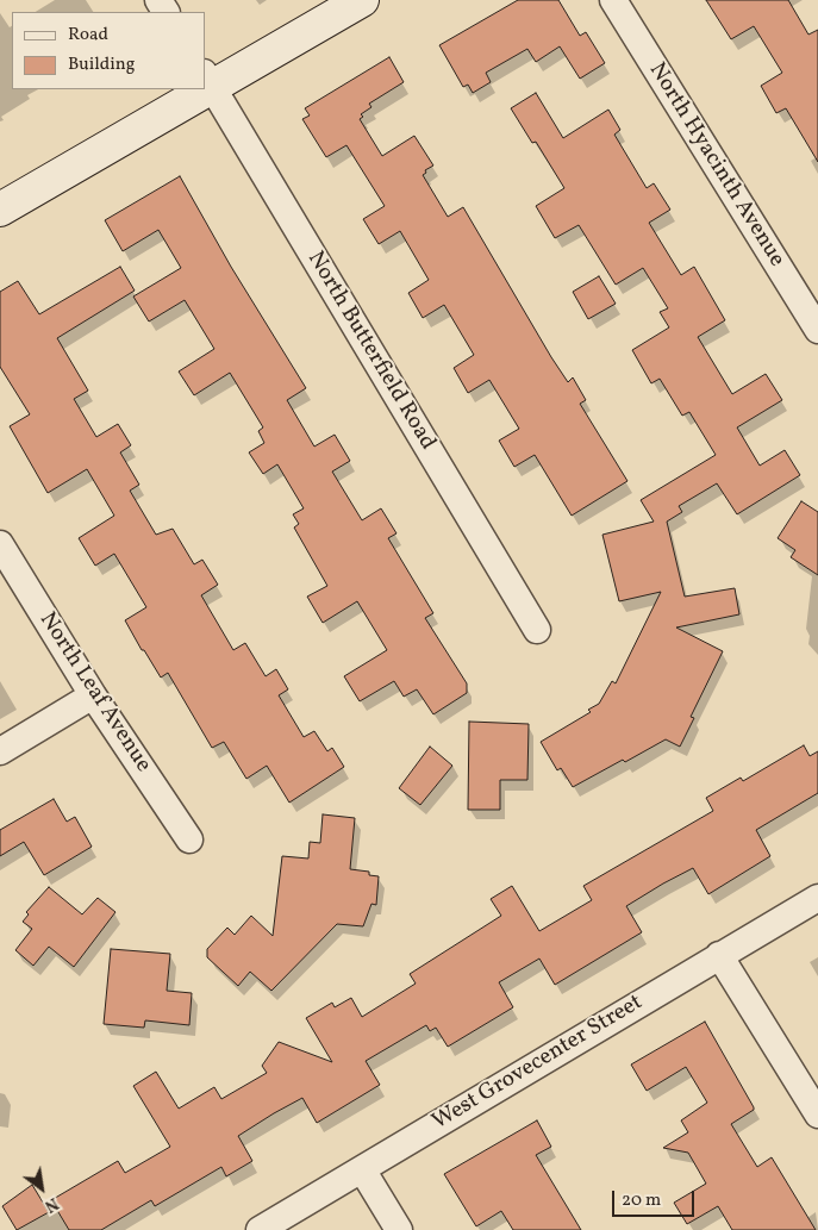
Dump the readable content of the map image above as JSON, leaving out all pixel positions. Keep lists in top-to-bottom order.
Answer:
{
  "streets": {
    "street": [
      "North Hyacinth Avenue",
      "North Butterfield Road",
      "North Leaf Avenue",
      "West Grovecenter Street"
    ]
  },
  "legend": ["Road", "Building"],
  "scale_bar": "20 m",
  "north": "bottom right"
}
